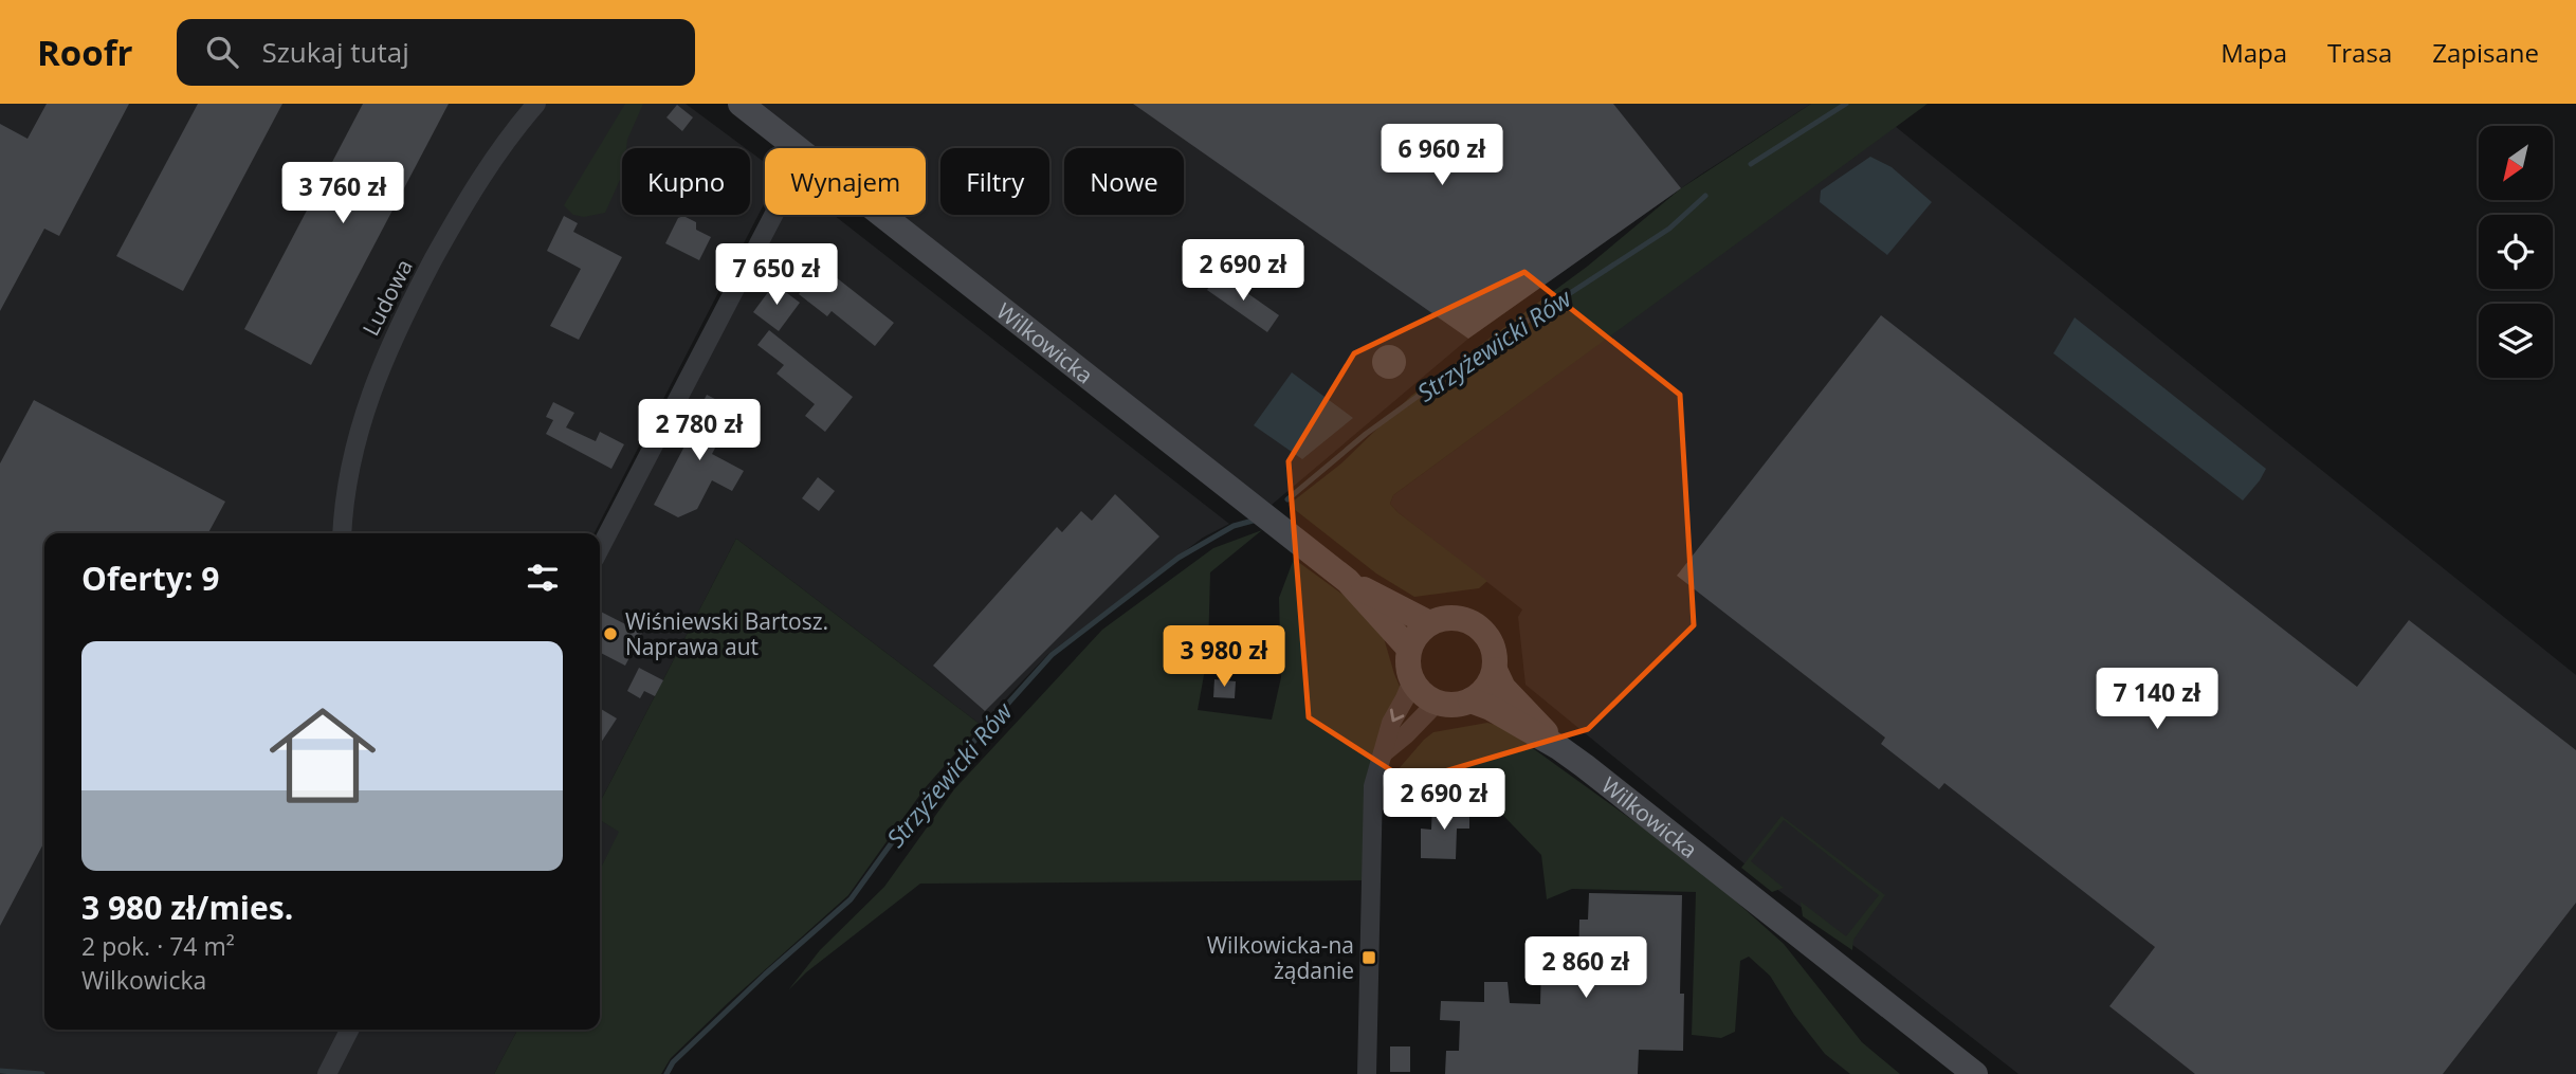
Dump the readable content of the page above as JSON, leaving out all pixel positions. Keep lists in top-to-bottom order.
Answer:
{
  "streets": {
    "main road": ["Wilkowicka"],
    "street": ["Ludowa"]
  },
  "water": ["Strzyżewicki Rów"],
  "places": {
    "other": ["Wiśniewski Bartosz. Naprawa aut"],
    "transit": ["Wilkowicka-na żądanie"]
  },
  "north": "bottom left",
  "page": {
    "header": "Roofr",
    "search": "Szukaj tutaj",
    "nav": ["Mapa", "Trasa", "Zapisane"],
    "price": [
      "6 960 zł",
      "3 760 zł",
      "2 690 zł",
      "7 650 zł",
      "2 780 zł",
      "3 980 zł",
      "7 140 zł",
      "2 690 zł",
      "2 860 zł"
    ],
    "chip": [
      "Kupno",
      "Wynajem",
      "Filtry",
      "Nowe"
    ],
    "heading": "Oferty: 9",
    "list": [
      {
        "name": "3 980 zł/mies.",
        "note": "2 pok. · 74 m² · Wilkowicka"
      }
    ]
  }
}
